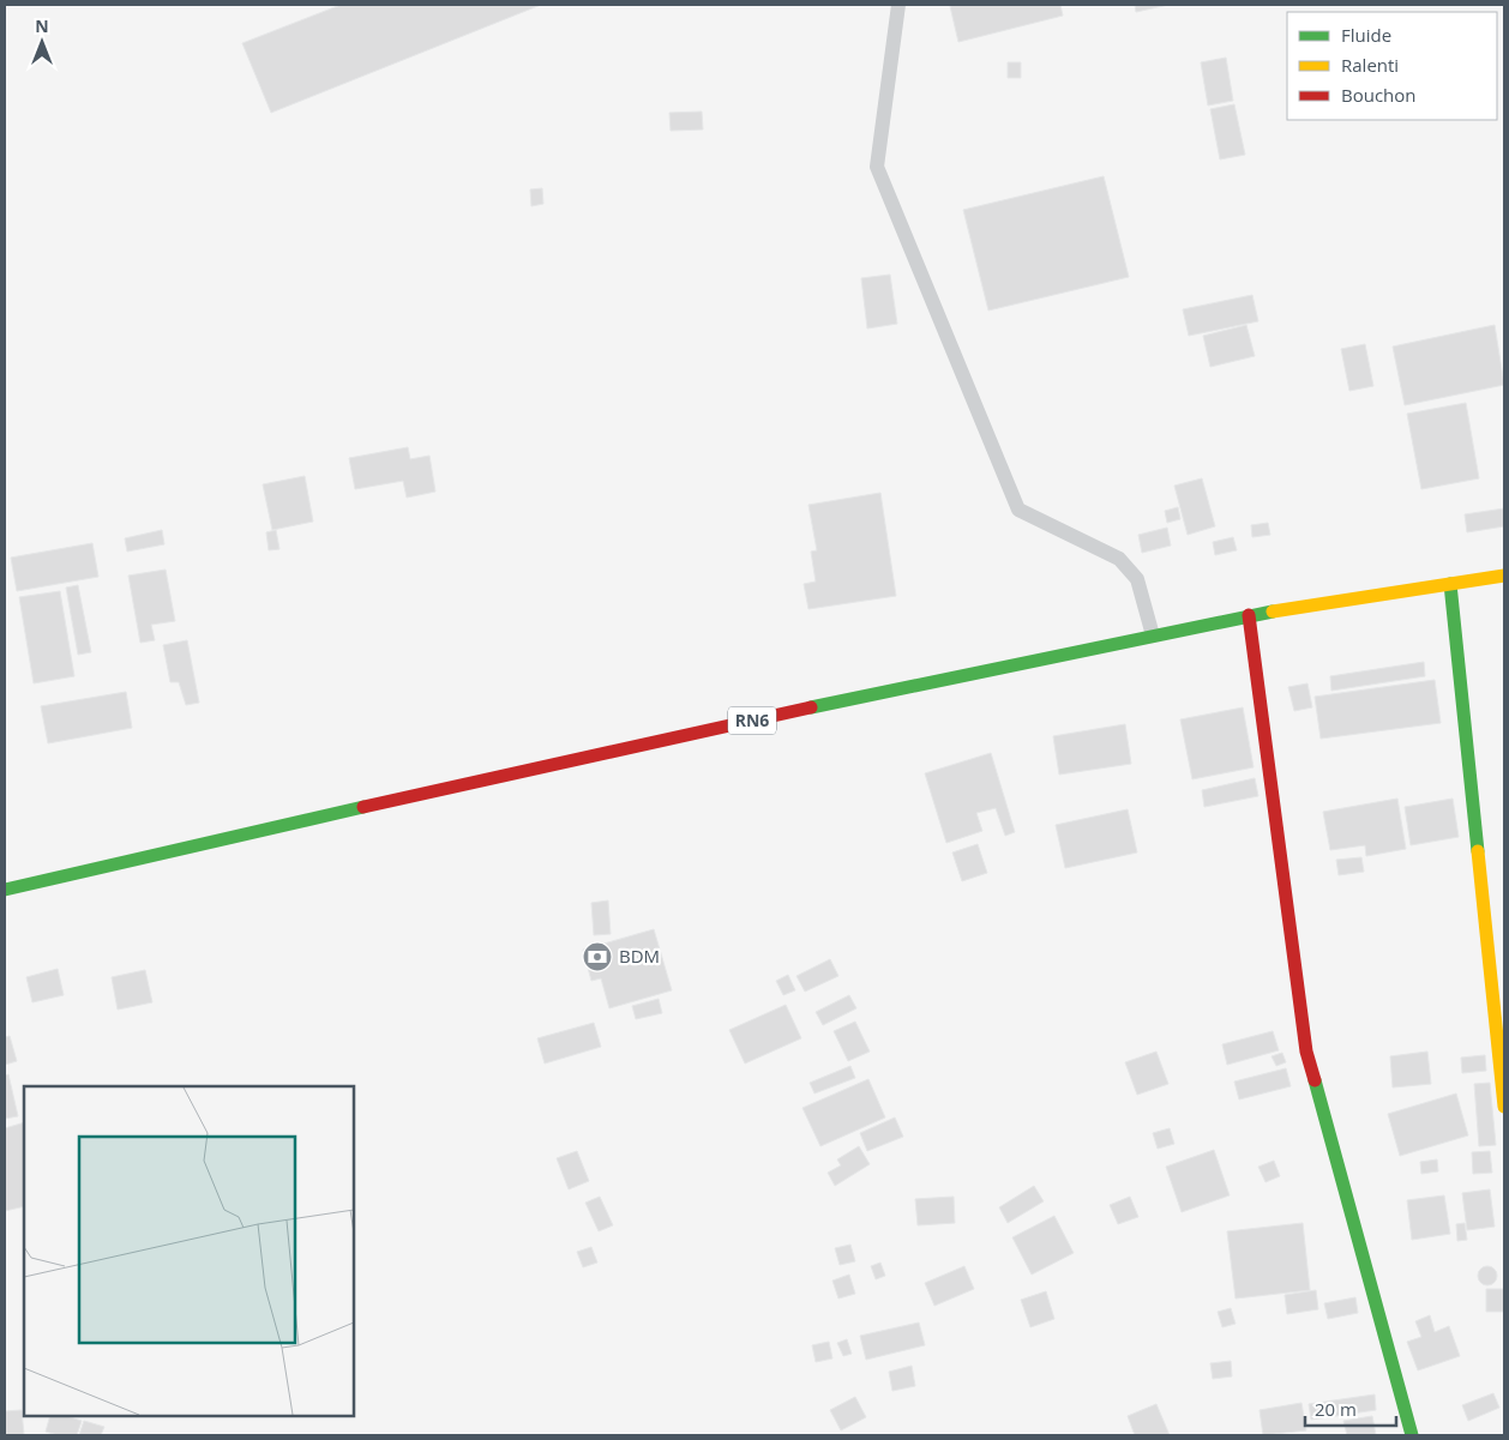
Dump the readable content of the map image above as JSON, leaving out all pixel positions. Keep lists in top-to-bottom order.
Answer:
{
  "streets": {
    "main road": ["RN6"]
  },
  "places": {
    "bank": ["BDM"]
  },
  "legend": ["Fluide", "Ralenti", "Bouchon"],
  "scale_bar": "20 m",
  "north": "top"
}
